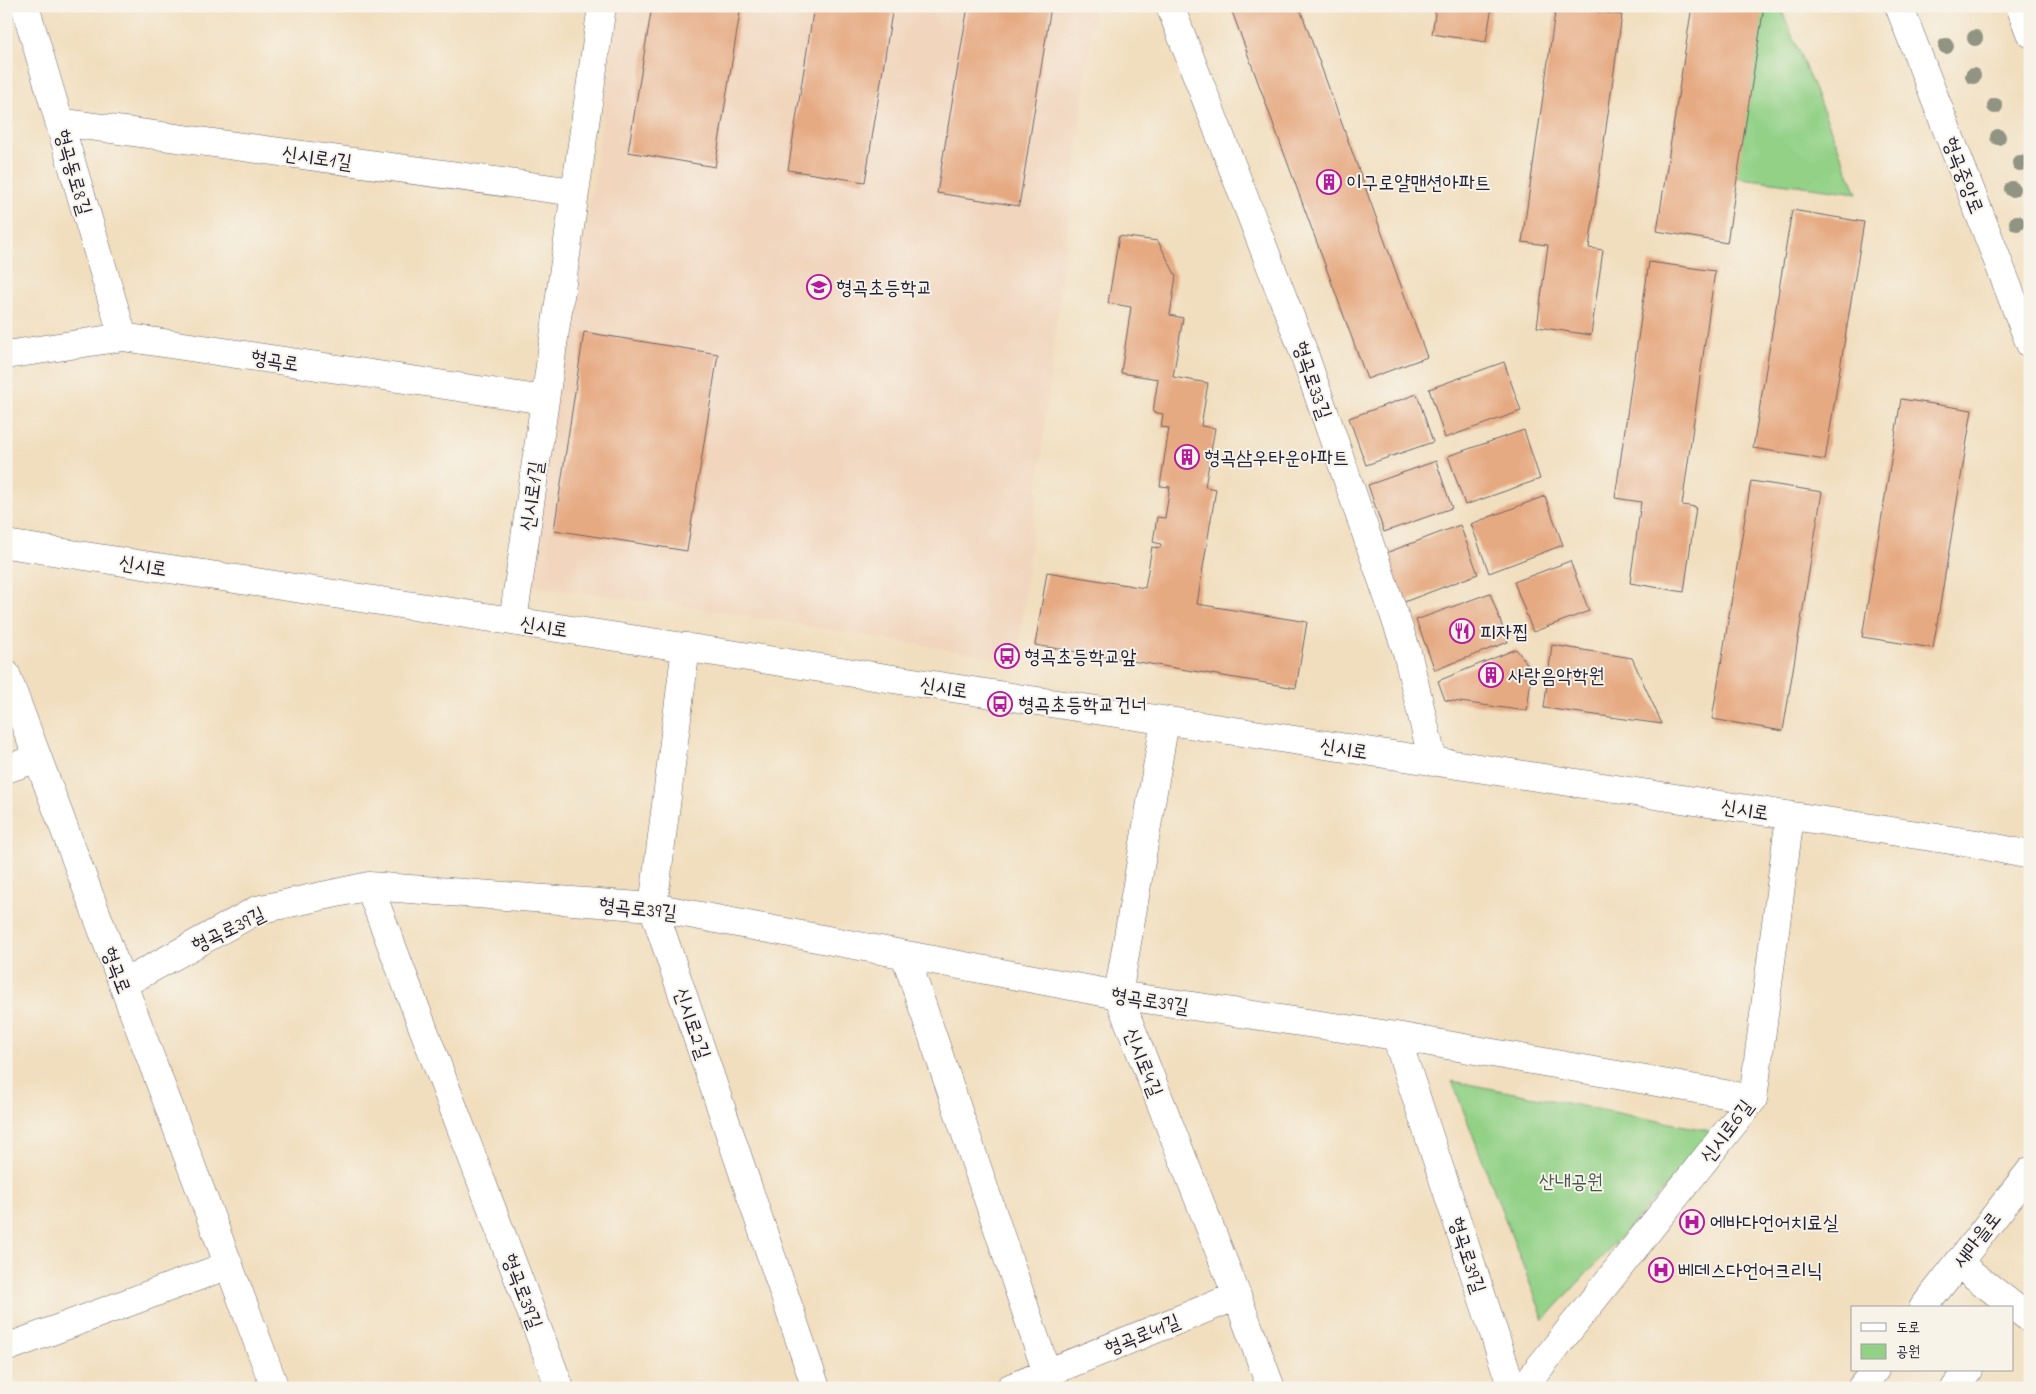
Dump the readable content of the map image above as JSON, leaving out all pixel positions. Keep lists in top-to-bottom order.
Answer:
{
  "streets": {
    "street": [
      "신시로1길",
      "형곡동로8길",
      "형곡중앙로",
      "형곡로",
      "형곡로33길",
      "신시로",
      "형곡로39길",
      "신시로2길",
      "신시로4길",
      "신시로6길",
      "새마을로",
      "형곡로41길"
    ]
  },
  "crossings": [
    ["신시로1길", "형곡동로8길"],
    ["신시로1길", "형곡로"],
    ["신시로1길", "신시로"],
    ["형곡동로8길", "형곡로"],
    ["형곡로", "형곡로39길"],
    ["형곡로33길", "신시로"],
    ["신시로", "신시로2길"],
    ["신시로", "신시로6길"],
    ["형곡로39길", "신시로2길"],
    ["형곡로39길", "신시로4길"],
    ["형곡로39길", "신시로6길"],
    ["신시로4길", "형곡로41길"]
  ],
  "parks": ["산내공원"],
  "places": {
    "building": ["이구로얄맨션아파트", "형곡삼우타운아파트", "사랑음악학원"],
    "school or university": ["형곡초등학교"],
    "restaurant": ["피자찝"],
    "bus stop": ["형곡초등학교앞", "형곡초등학교건너"],
    "hospital": ["에바다언어치료실", "베데스다언어크리닉"]
  },
  "legend": ["도로", "공원"]
}
